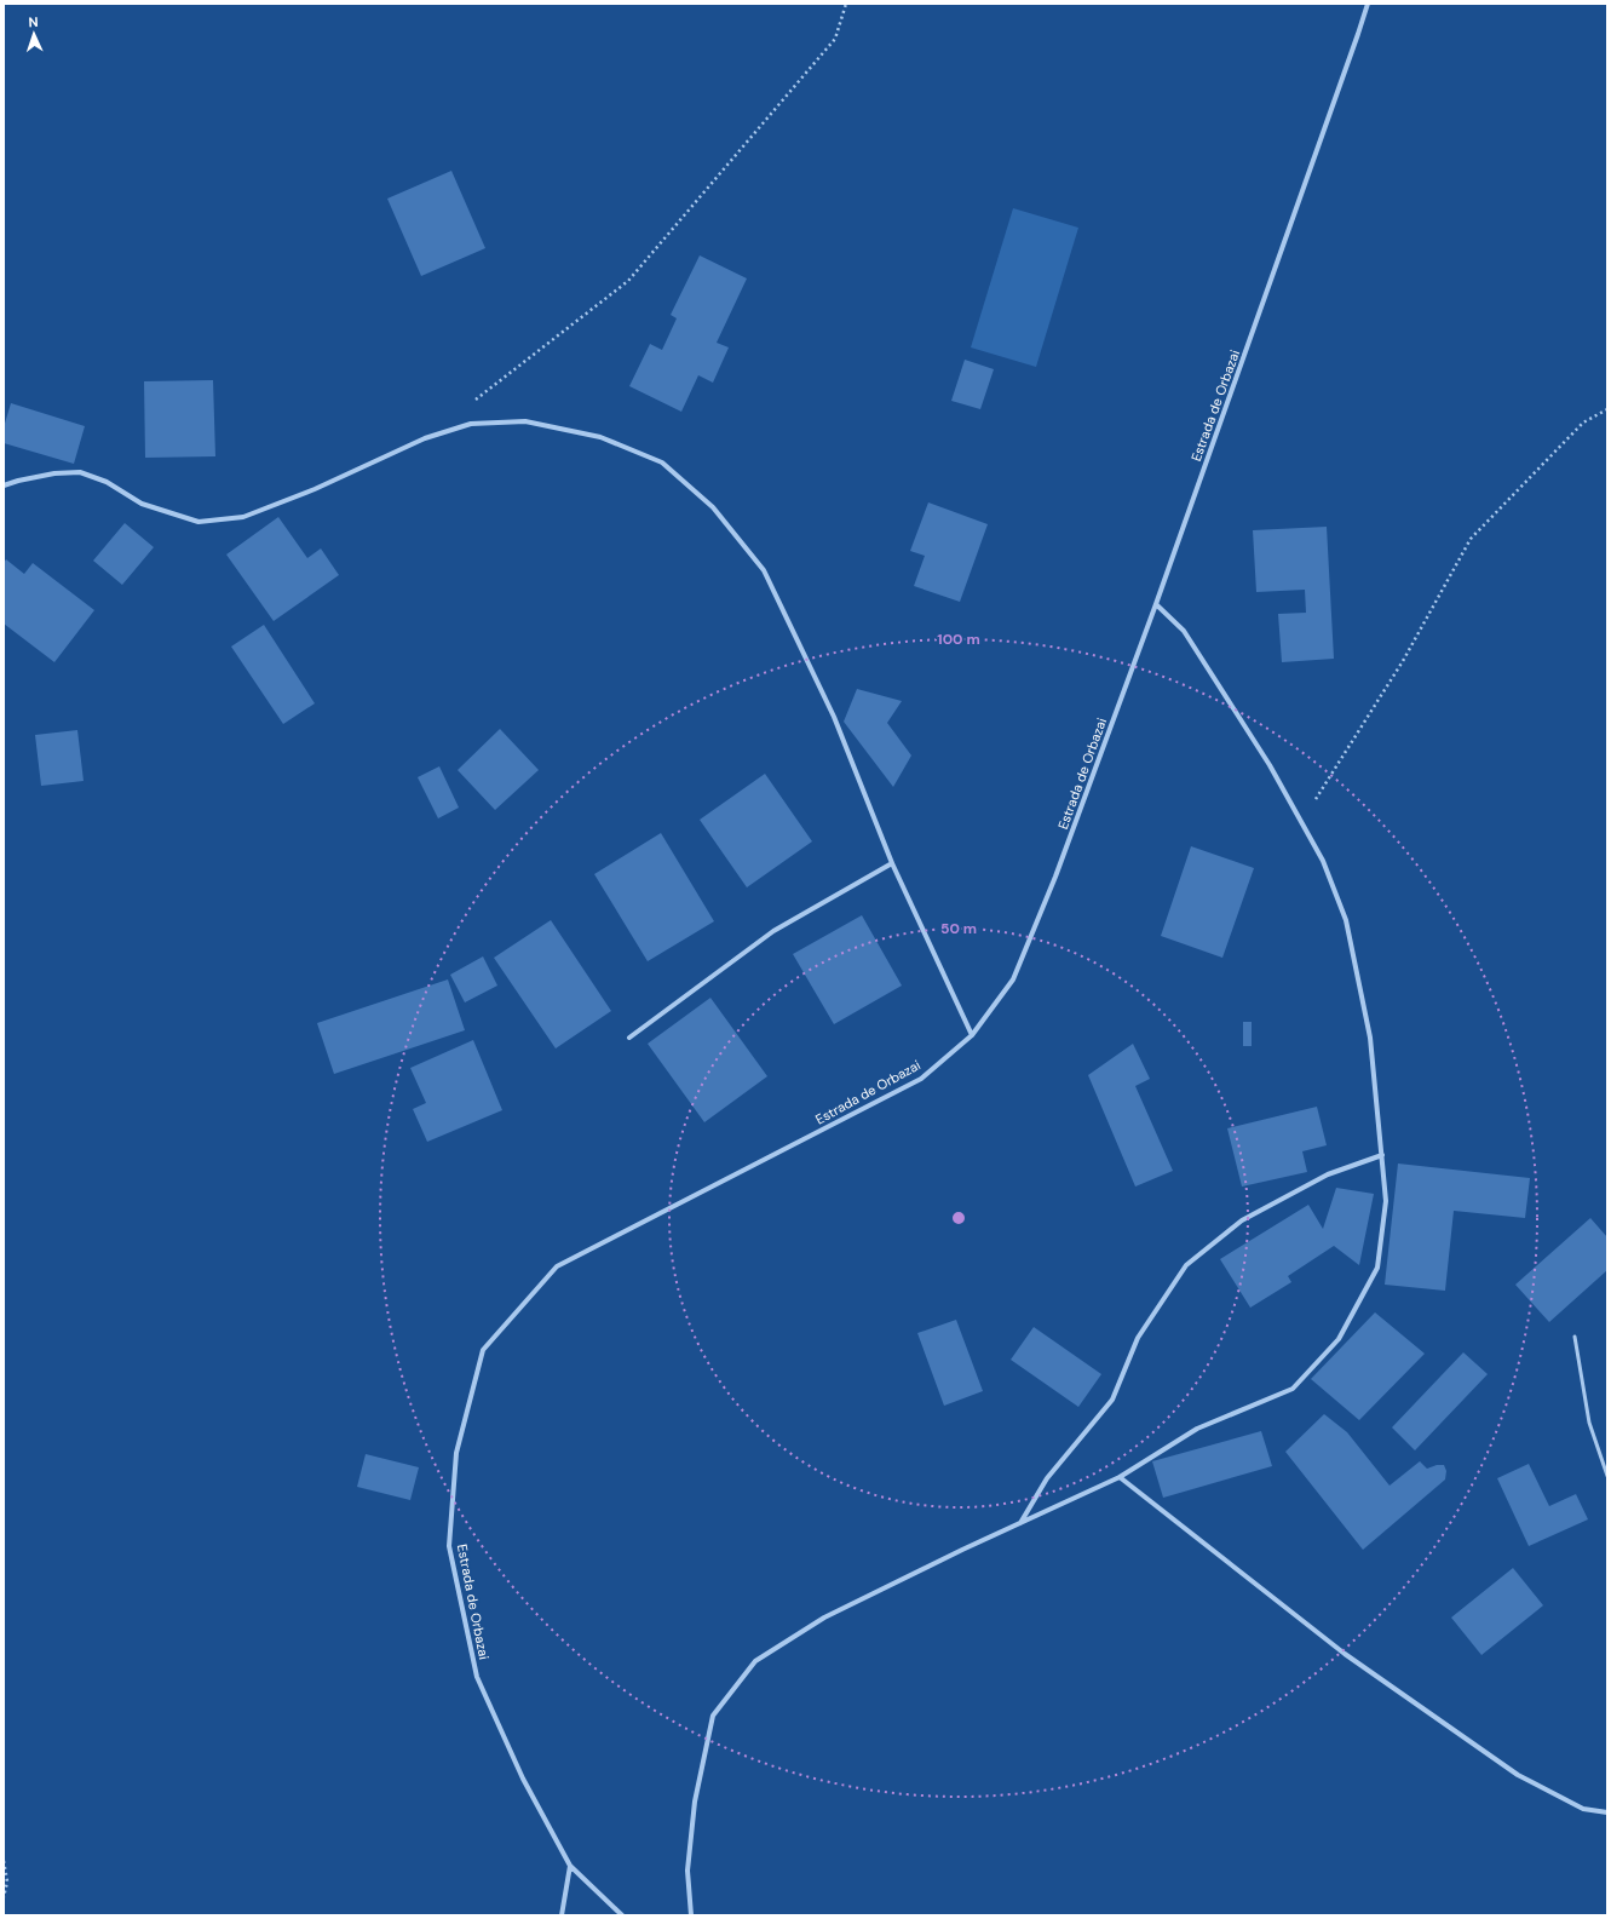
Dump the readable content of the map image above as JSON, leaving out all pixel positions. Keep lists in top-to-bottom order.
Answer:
{
  "streets": {
    "street": ["Estrada de Orbazai"]
  },
  "north": "top",
  "rings": ["100 m", "50 m"]
}
